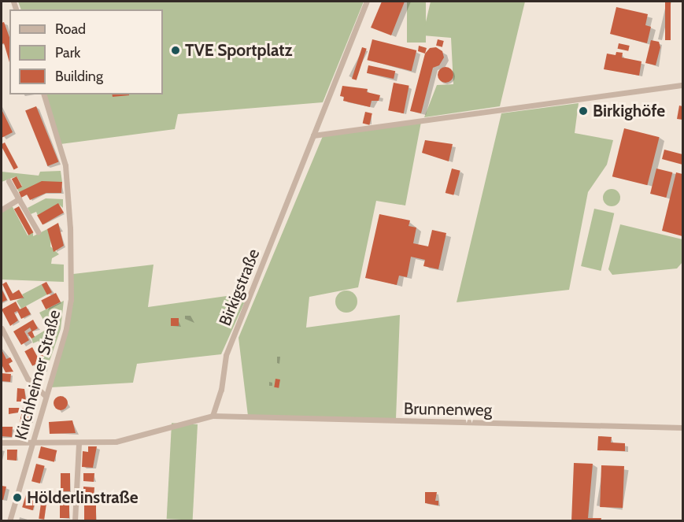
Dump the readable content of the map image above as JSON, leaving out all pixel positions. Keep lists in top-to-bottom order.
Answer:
{
  "streets": {
    "street": ["Birkigstraße", "Kirchheimer Straße", "Brunnenweg"]
  },
  "crossings": [
    ["Birkigstraße", "Brunnenweg"]
  ],
  "places": ["TVE Sportplatz", "Birkighöfe", "Hölderlinstraße"],
  "legend": ["Road", "Park", "Building"]
}
